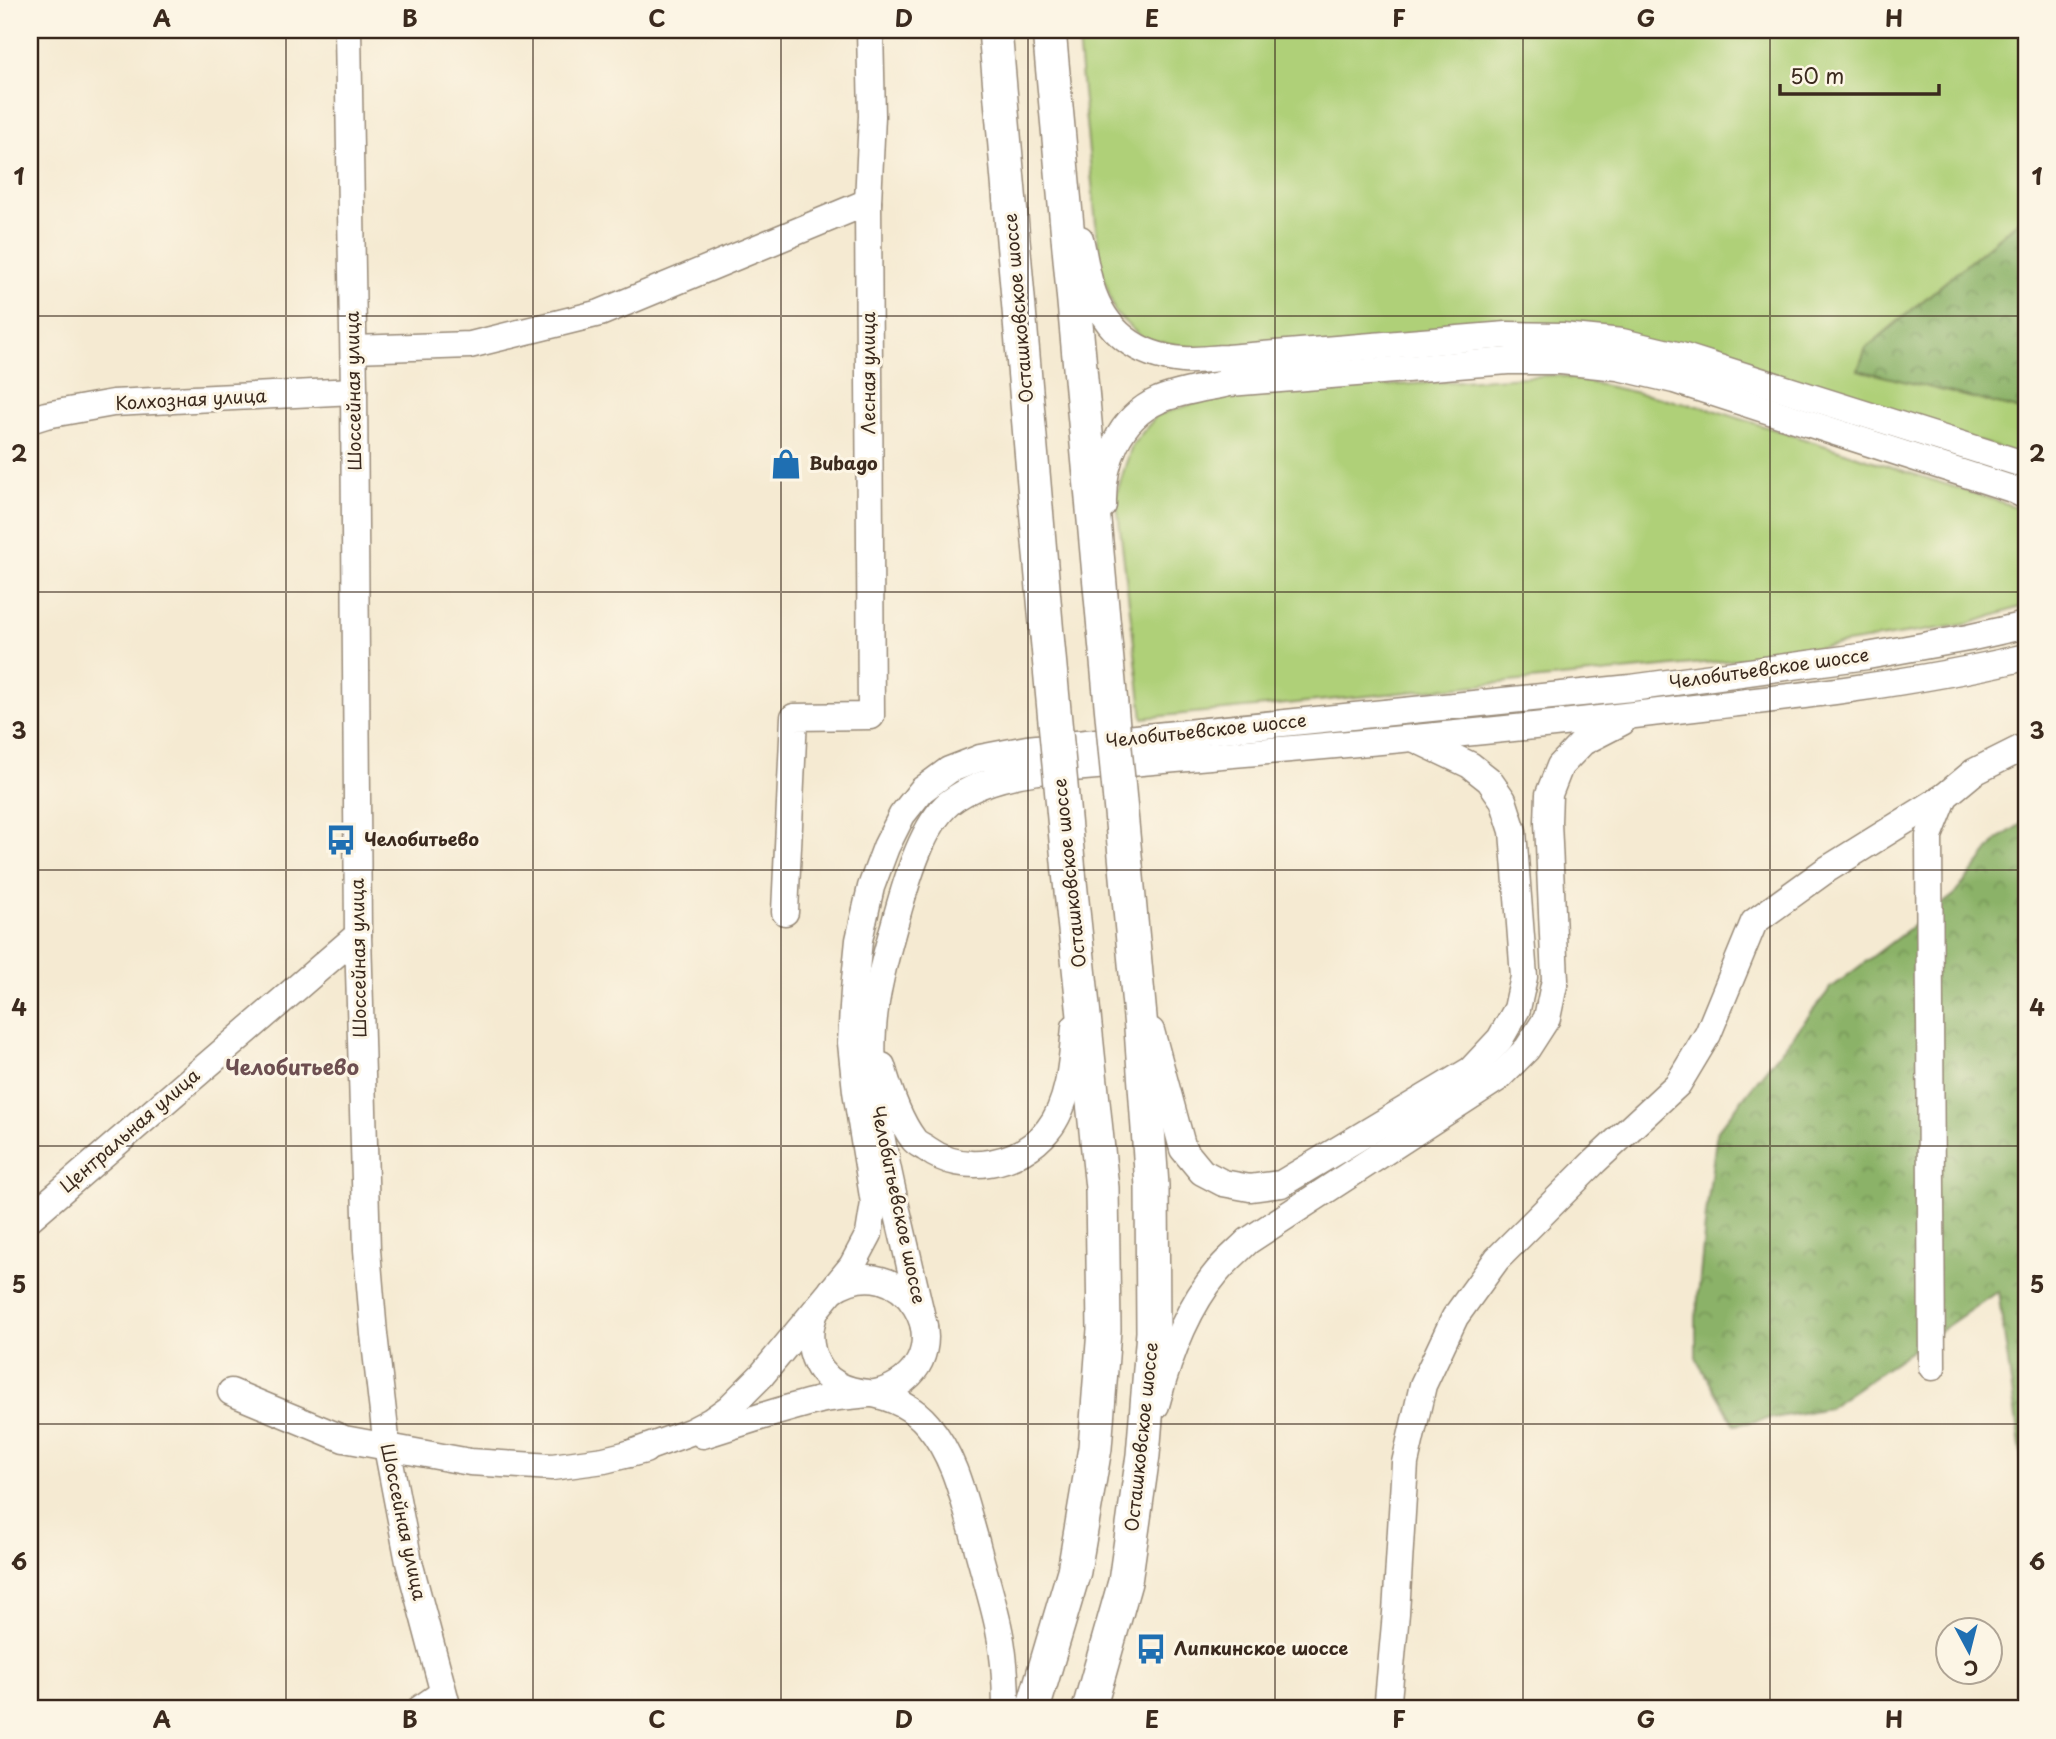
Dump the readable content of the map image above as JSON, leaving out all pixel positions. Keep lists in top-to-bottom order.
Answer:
{
  "streets": {
    "main road": ["Осташковское шоссе"],
    "street": [
      "Лесная улица",
      "Шоссейная улица",
      "Колхозная улица",
      "Челобитьевское шоссе",
      "Центральная улица"
    ]
  },
  "crossings": [
    ["Шоссейная улица", "Колхозная улица"],
    ["Шоссейная улица", "Челобитьевское шоссе"],
    ["Шоссейная улица", "Центральная улица"]
  ],
  "districts": ["Челобитьево"],
  "places": {
    "shop": ["Bubago"],
    "bus stop": ["Челобитьево", "Липкинское шоссе"]
  },
  "scale_bar": "50 m",
  "north": "bottom",
  "grid": {
    "columns": [
      "A",
      "B",
      "C",
      "D",
      "E",
      "F",
      "G",
      "H"
    ],
    "rows": [
      "1",
      "2",
      "3",
      "4",
      "5",
      "6"
    ]
  }
}
